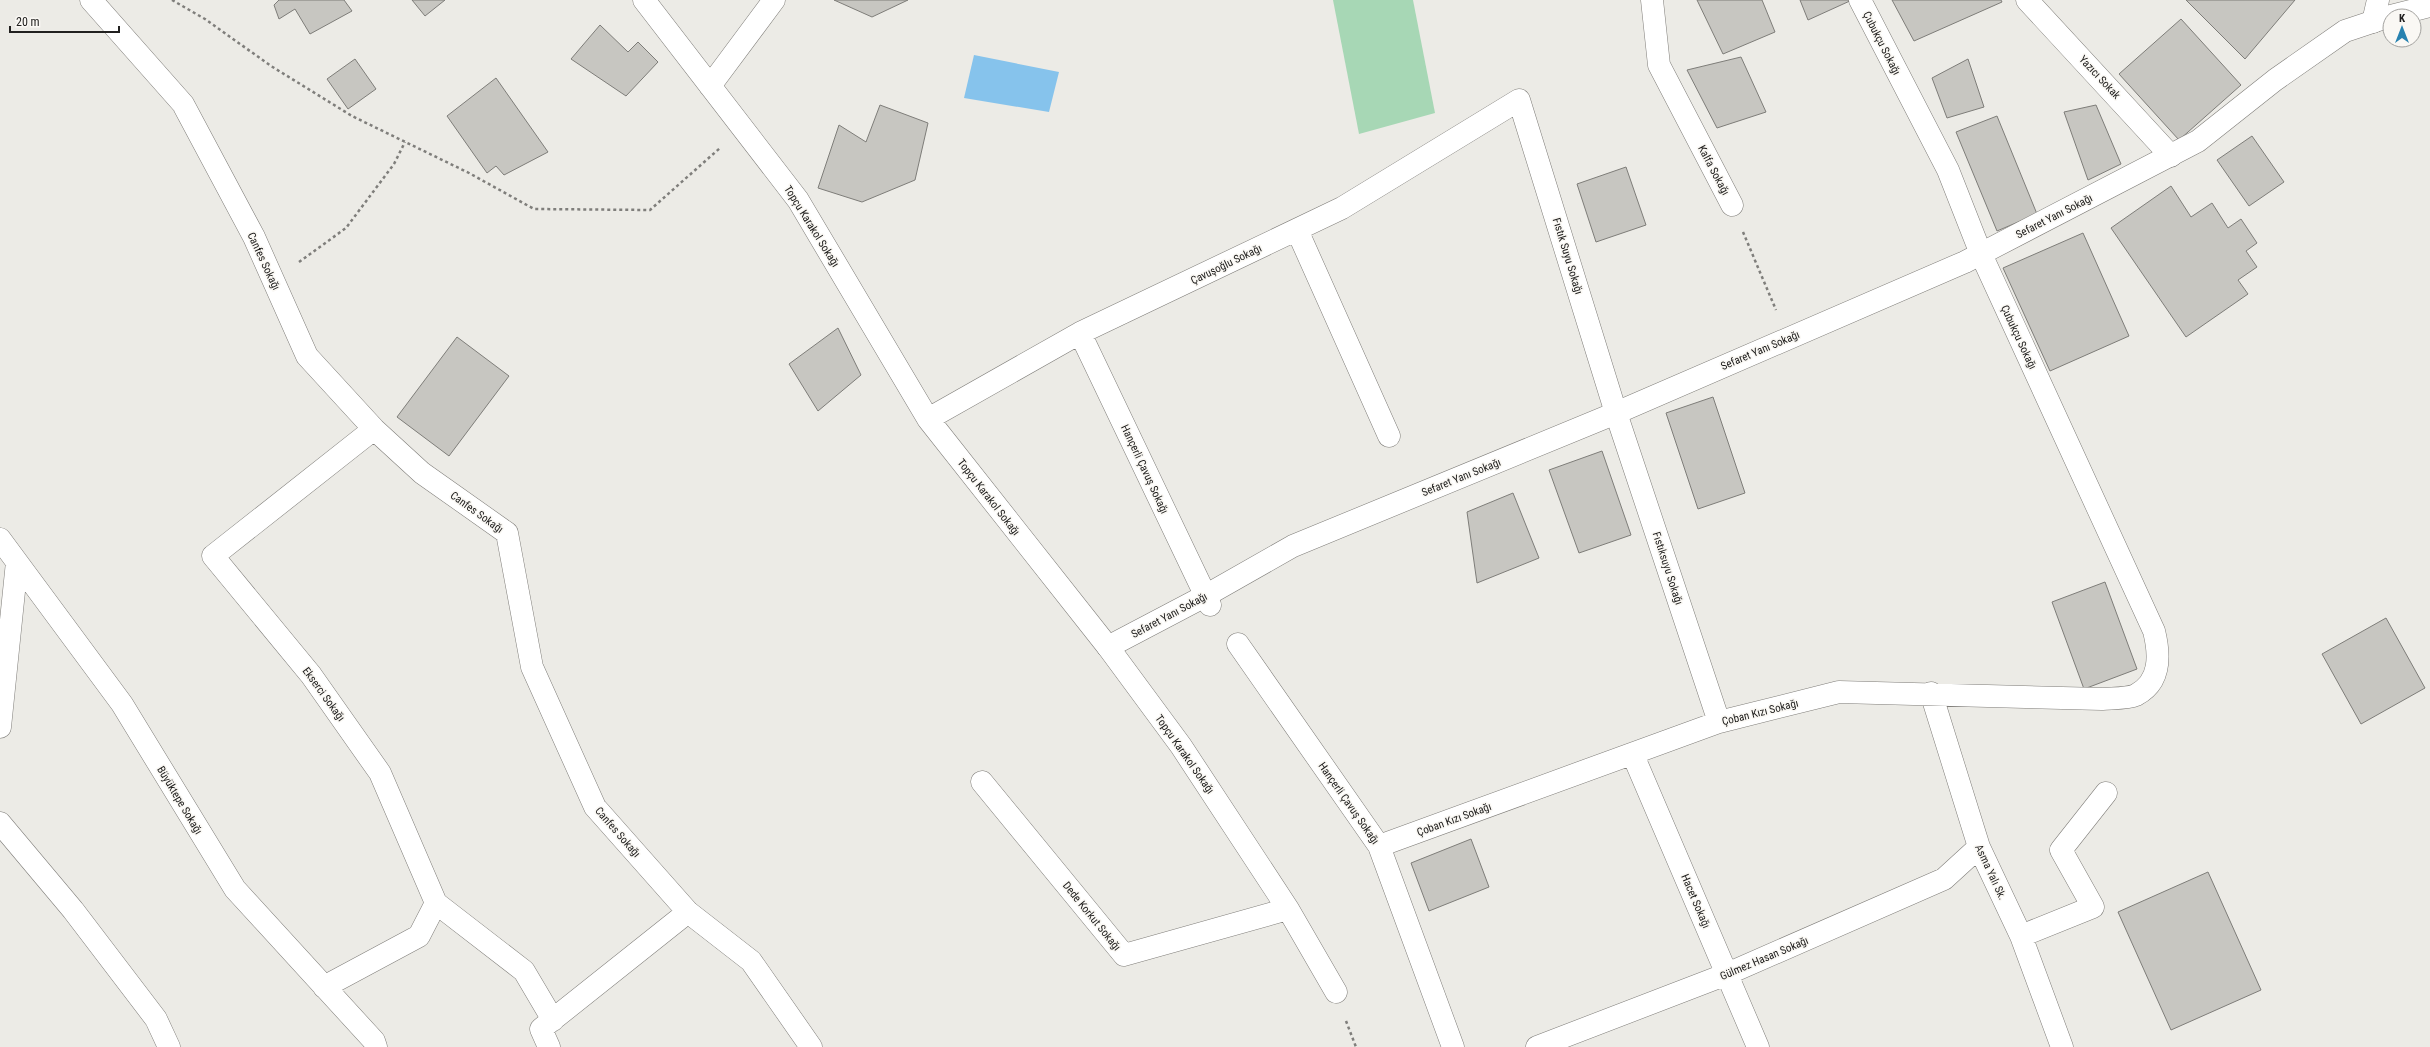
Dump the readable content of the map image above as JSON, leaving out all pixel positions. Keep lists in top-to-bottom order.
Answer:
{
  "streets": {
    "street": [
      "Çubukçu Sokağı",
      "Yazıcı Sokak",
      "Kalfa Sokağı",
      "Sefaret Yanı Sokağı",
      "Topçu Karakol Sokağı",
      "Fıstık Suyu Sokağı",
      "Canfes Sokağı",
      "Çavuşoğlu Sokağı",
      "Hançerli Çavuş Sokağı",
      "Fıstıksuyu Sokağı",
      "Ekserci Sokağı",
      "Çoban Kızı Sokağı",
      "Büyüktepe Sokağı",
      "Asma Yalı Sk.",
      "Hacet Sokağı",
      "Dede Korkut Sokağı",
      "Gülmez Hasan Sokağı"
    ]
  },
  "crossings": [
    ["Çubukçu Sokağı", "Sefaret Yanı Sokağı"],
    ["Çubukçu Sokağı", "Çoban Kızı Sokağı"],
    ["Yazıcı Sokak", "Sefaret Yanı Sokağı"],
    ["Kalfa Sokağı", "Sefaret Yanı Sokağı"],
    ["Sefaret Yanı Sokağı", "Topçu Karakol Sokağı"],
    ["Sefaret Yanı Sokağı", "Fıstık Suyu Sokağı"],
    ["Sefaret Yanı Sokağı", "Hançerli Çavuş Sokağı"],
    ["Sefaret Yanı Sokağı", "Fıstıksuyu Sokağı"],
    ["Topçu Karakol Sokağı", "Çavuşoğlu Sokağı"],
    ["Topçu Karakol Sokağı", "Dede Korkut Sokağı"],
    ["Fıstık Suyu Sokağı", "Çavuşoğlu Sokağı"],
    ["Fıstık Suyu Sokağı", "Fıstıksuyu Sokağı"],
    ["Canfes Sokağı", "Ekserci Sokağı"],
    ["Çavuşoğlu Sokağı", "Hançerli Çavuş Sokağı"],
    ["Hançerli Çavuş Sokağı", "Çoban Kızı Sokağı"],
    ["Fıstıksuyu Sokağı", "Çoban Kızı Sokağı"],
    ["Çoban Kızı Sokağı", "Asma Yalı Sk."],
    ["Çoban Kızı Sokağı", "Hacet Sokağı"],
    ["Asma Yalı Sk.", "Gülmez Hasan Sokağı"],
    ["Hacet Sokağı", "Gülmez Hasan Sokağı"]
  ],
  "scale_bar": "20 m",
  "north": "top"
}
